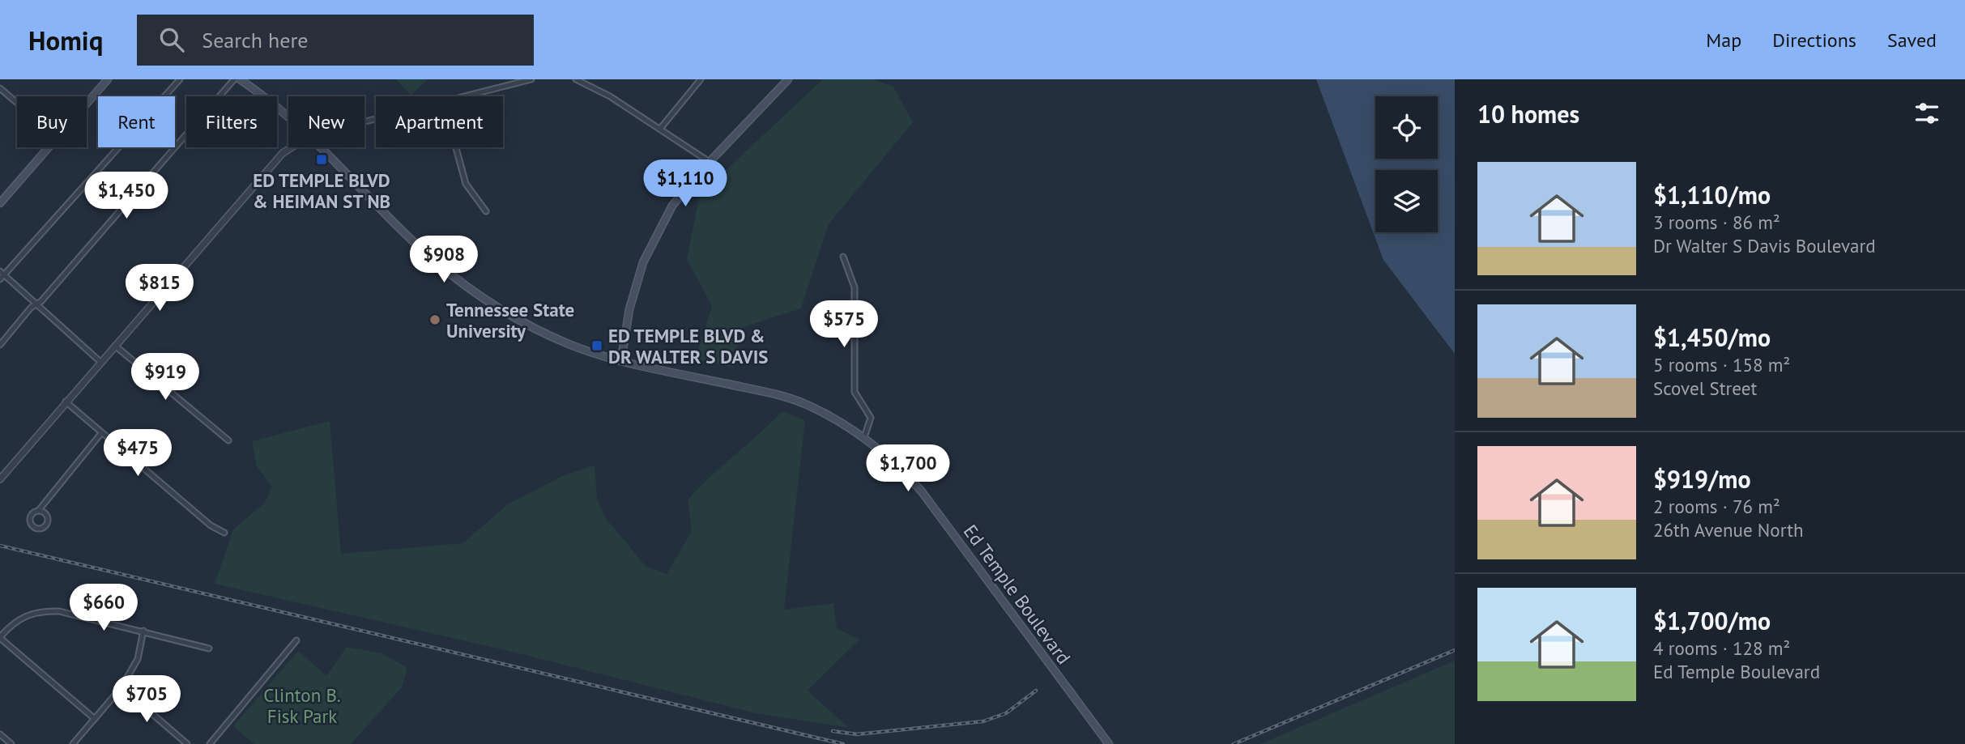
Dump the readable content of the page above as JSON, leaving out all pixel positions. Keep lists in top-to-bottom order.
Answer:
{
  "streets": {
    "main road": ["Ed Temple Boulevard"]
  },
  "parks": ["Clinton B. Fisk Park"],
  "places": {
    "transit": ["ED TEMPLE BLVD & HEIMAN ST NB", "ED TEMPLE BLVD & DR WALTER S DAVIS"],
    "other": ["Tennessee State University"]
  },
  "page": {
    "header": "Homiq",
    "search": "Search here",
    "nav": ["Map", "Directions", "Saved"],
    "heading": "10 homes",
    "chip": [
      "Buy",
      "Rent",
      "Filters",
      "New",
      "Apartment"
    ],
    "list": [
      {
        "name": "$1,110/mo",
        "note": "3 rooms · 86 m² · Dr Walter S Davis Boulevard"
      },
      {
        "name": "$1,450/mo",
        "note": "5 rooms · 158 m² · Scovel Street"
      },
      {
        "name": "$919/mo",
        "note": "2 rooms · 76 m² · 26th Avenue North"
      },
      {
        "name": "$1,700/mo",
        "note": "4 rooms · 128 m² · Ed Temple Boulevard"
      }
    ],
    "price": [
      "$1,110",
      "$1,450",
      "$908",
      "$815",
      "$575",
      "$919",
      "$475",
      "$1,700",
      "$660",
      "$705"
    ]
  }
}
